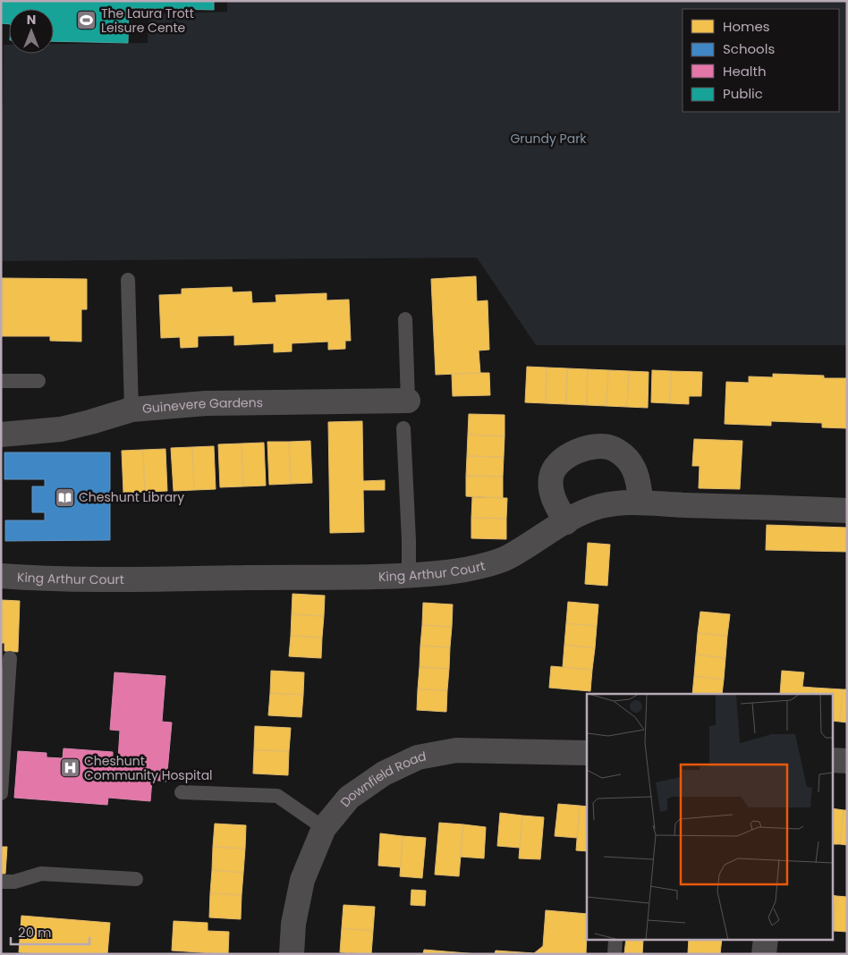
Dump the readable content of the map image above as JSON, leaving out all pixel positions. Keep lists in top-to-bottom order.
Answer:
{
  "streets": {
    "street": ["Guinevere Gardens", "King Arthur Court", "Downfield Road"]
  },
  "parks": ["Grundy Park"],
  "places": {
    "sports": ["The Laura Trott Leisure Cente"],
    "library": ["Cheshunt Library"],
    "hospital": ["Cheshunt Community Hospital"]
  },
  "legend": [
    "Homes",
    "Schools",
    "Health",
    "Public"
  ],
  "scale_bar": "20 m",
  "north": "top"
}
